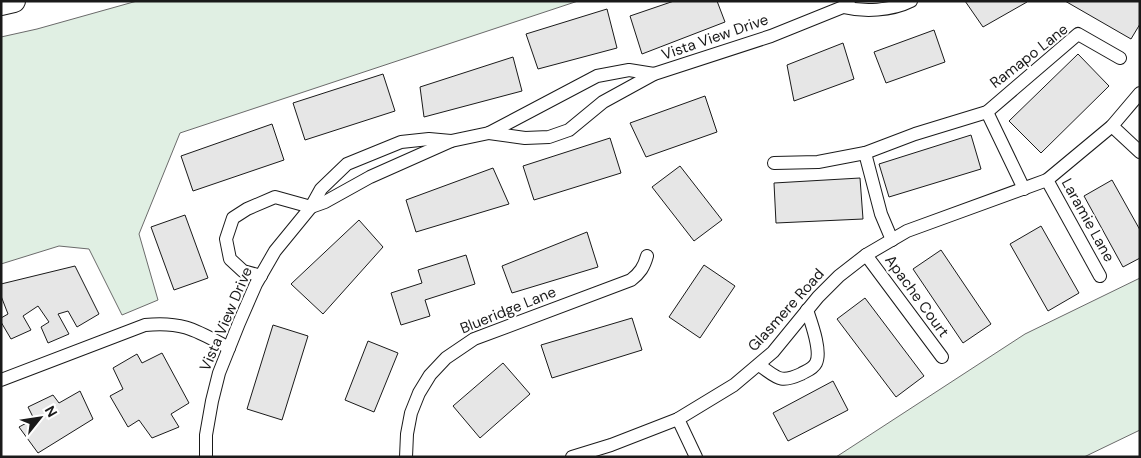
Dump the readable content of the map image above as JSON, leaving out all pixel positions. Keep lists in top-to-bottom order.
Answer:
{
  "streets": {
    "street": [
      "Vista View Drive",
      "Ramapo Lane",
      "Laramie Lane",
      "Apache Court",
      "Blueridge Lane",
      "Glasmere Road"
    ]
  },
  "crossings": [
    ["Ramapo Lane", "Glasmere Road"],
    ["Laramie Lane", "Glasmere Road"],
    ["Apache Court", "Glasmere Road"]
  ],
  "north": "top right"
}
